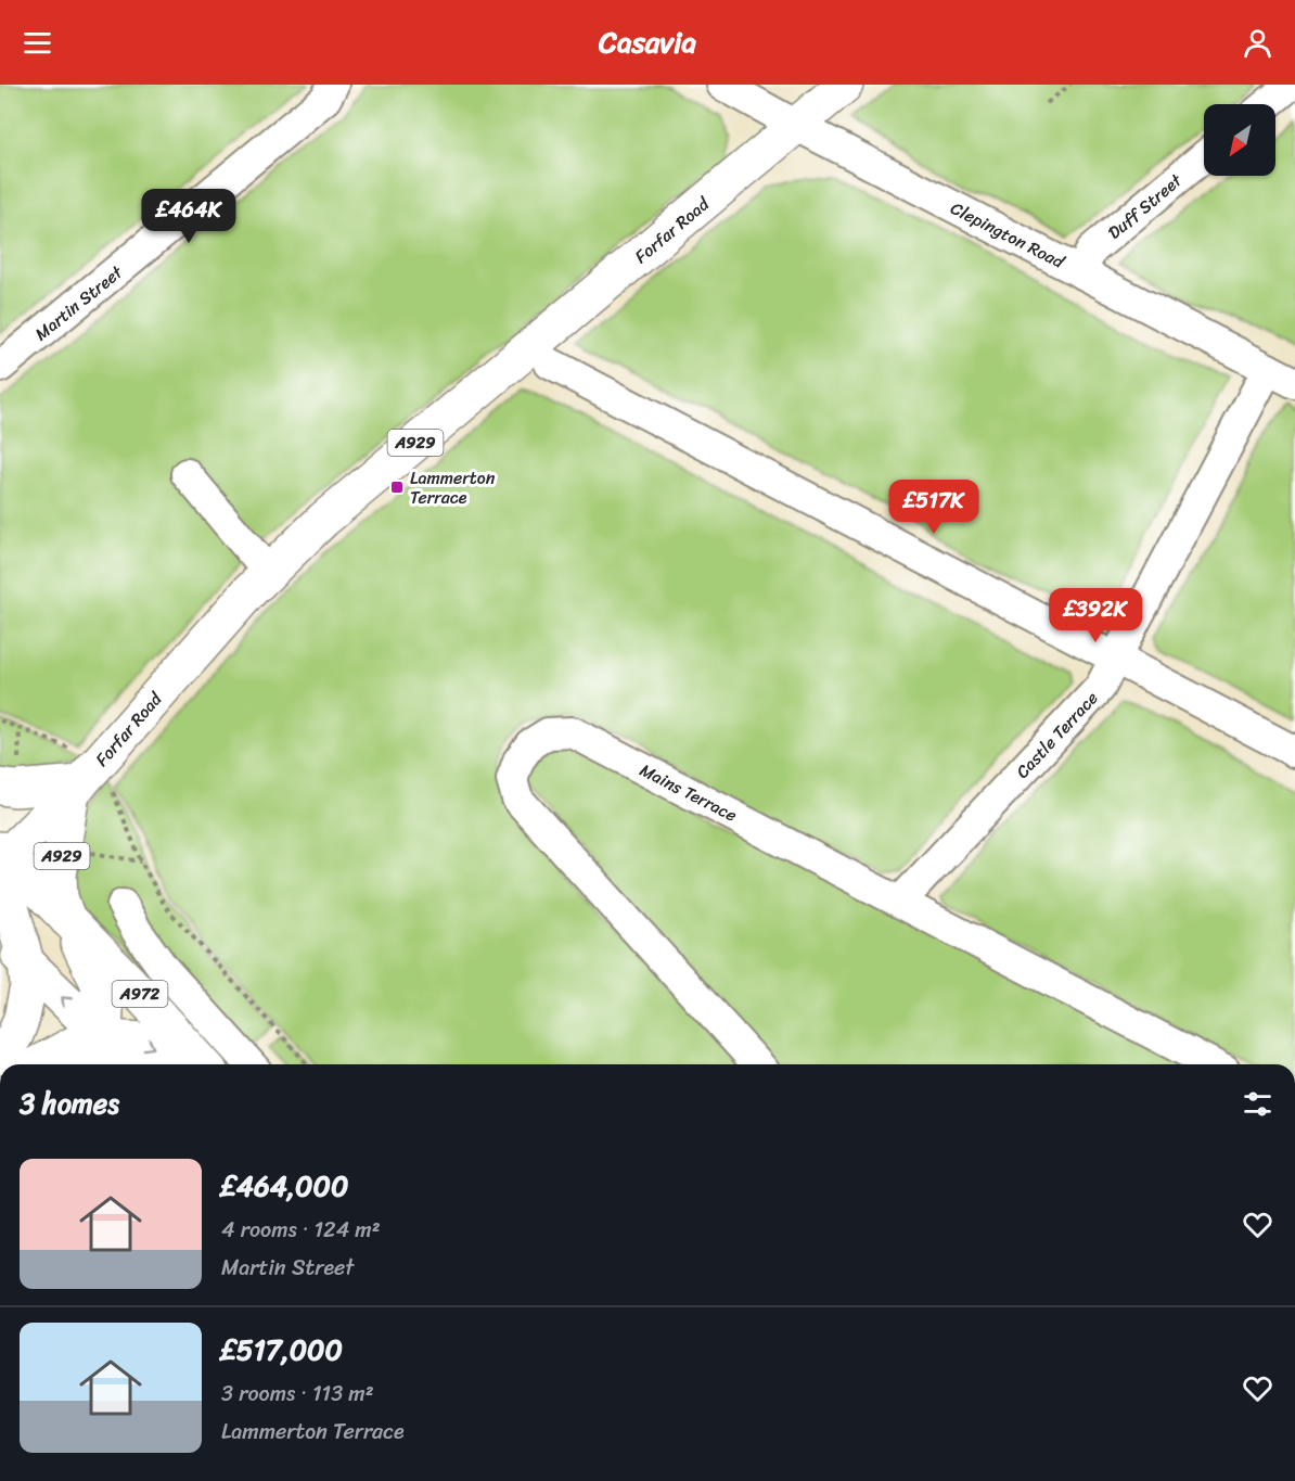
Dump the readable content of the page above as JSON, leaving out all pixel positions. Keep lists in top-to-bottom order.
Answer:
{
  "streets": {
    "main road": ["Forfar Road", "A929", "A972"],
    "street": [
      "Duff Street",
      "Clepington Road",
      "Martin Street",
      "Castle Terrace",
      "Mains Terrace"
    ]
  },
  "crossings": [
    ["Duff Street", "Clepington Road"],
    ["Forfar Road", "Clepington Road"],
    ["Forfar Road", "A929"],
    ["Forfar Road", "A972"],
    ["Clepington Road", "A929"],
    ["Clepington Road", "Castle Terrace"],
    ["A929", "A972"],
    ["Castle Terrace", "Mains Terrace"]
  ],
  "places": {
    "transit": ["Lammerton Terrace"]
  },
  "north": "bottom left",
  "page": {
    "header": "Casavia",
    "price": ["£464K", "£517K", "£392K"],
    "heading": "3 homes",
    "list": [
      {
        "name": "£464,000",
        "note": "4 rooms · 124 m² · Martin Street"
      },
      {
        "name": "£517,000",
        "note": "3 rooms · 113 m² · Lammerton Terrace"
      }
    ]
  }
}
